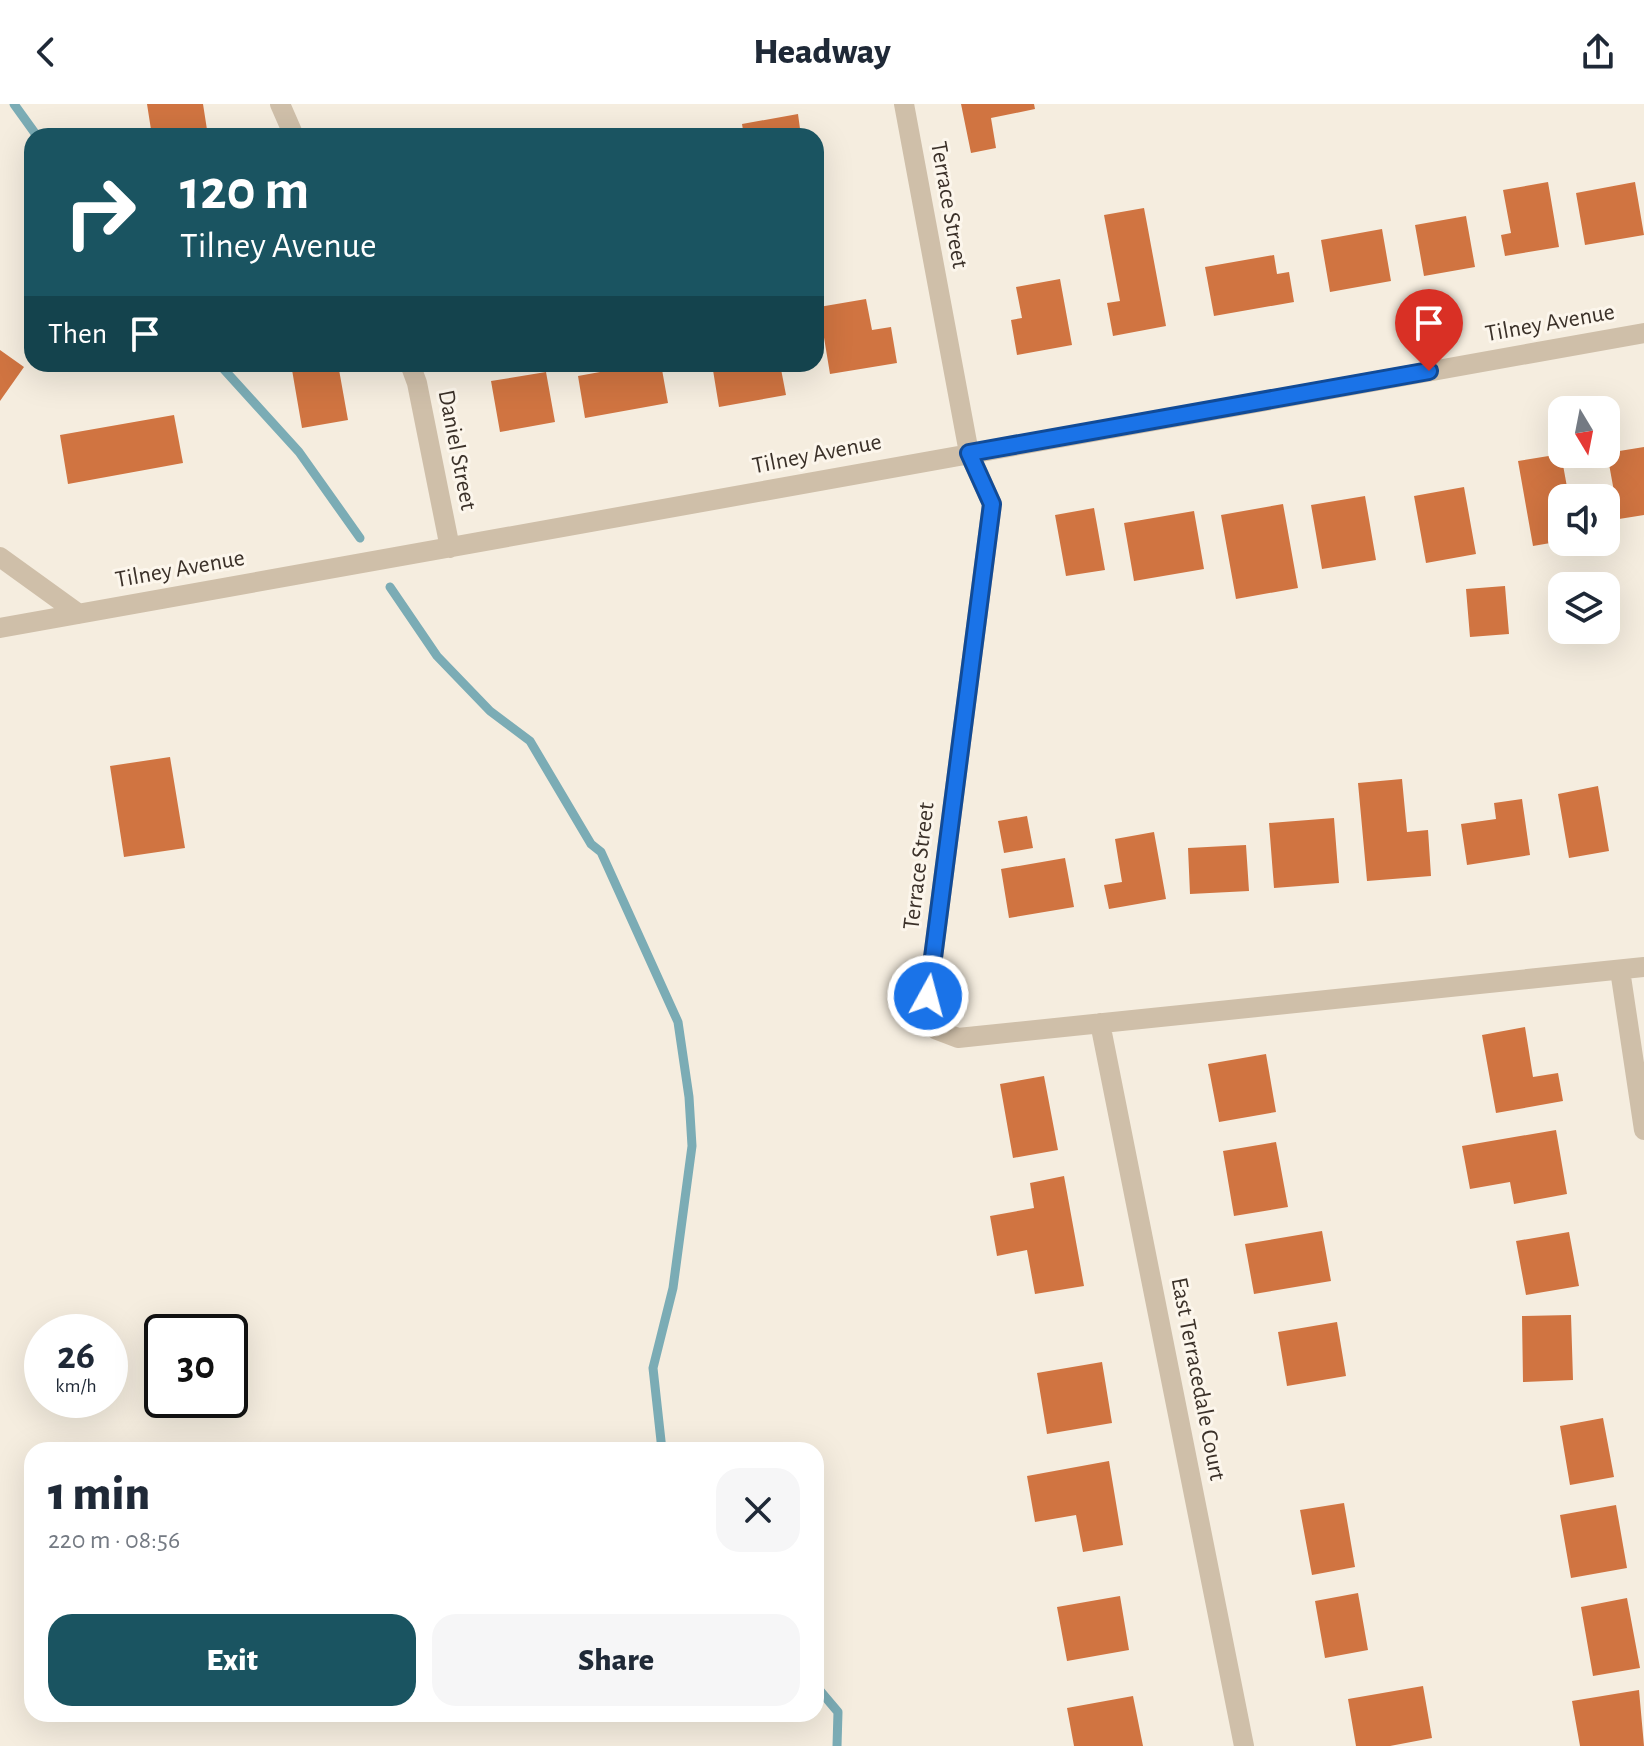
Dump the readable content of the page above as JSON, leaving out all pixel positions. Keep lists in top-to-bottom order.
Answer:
{
  "streets": {
    "street": [
      "Terrace Street",
      "Tilney Avenue",
      "Daniel Street",
      "East Terracedale Court"
    ]
  },
  "crossings": [
    ["Terrace Street", "Tilney Avenue"],
    ["Terrace Street", "East Terracedale Court"],
    ["Tilney Avenue", "Daniel Street"]
  ],
  "north": "bottom",
  "page": {
    "header": "Headway",
    "turn": ["120 m", "Tilney Avenue"],
    "then": "Then",
    "speed": "26 km/h",
    "limit": "30",
    "heading": ["1 min", "220 m · 08:56"],
    "buttons": ["Exit", "Share"]
  }
}
